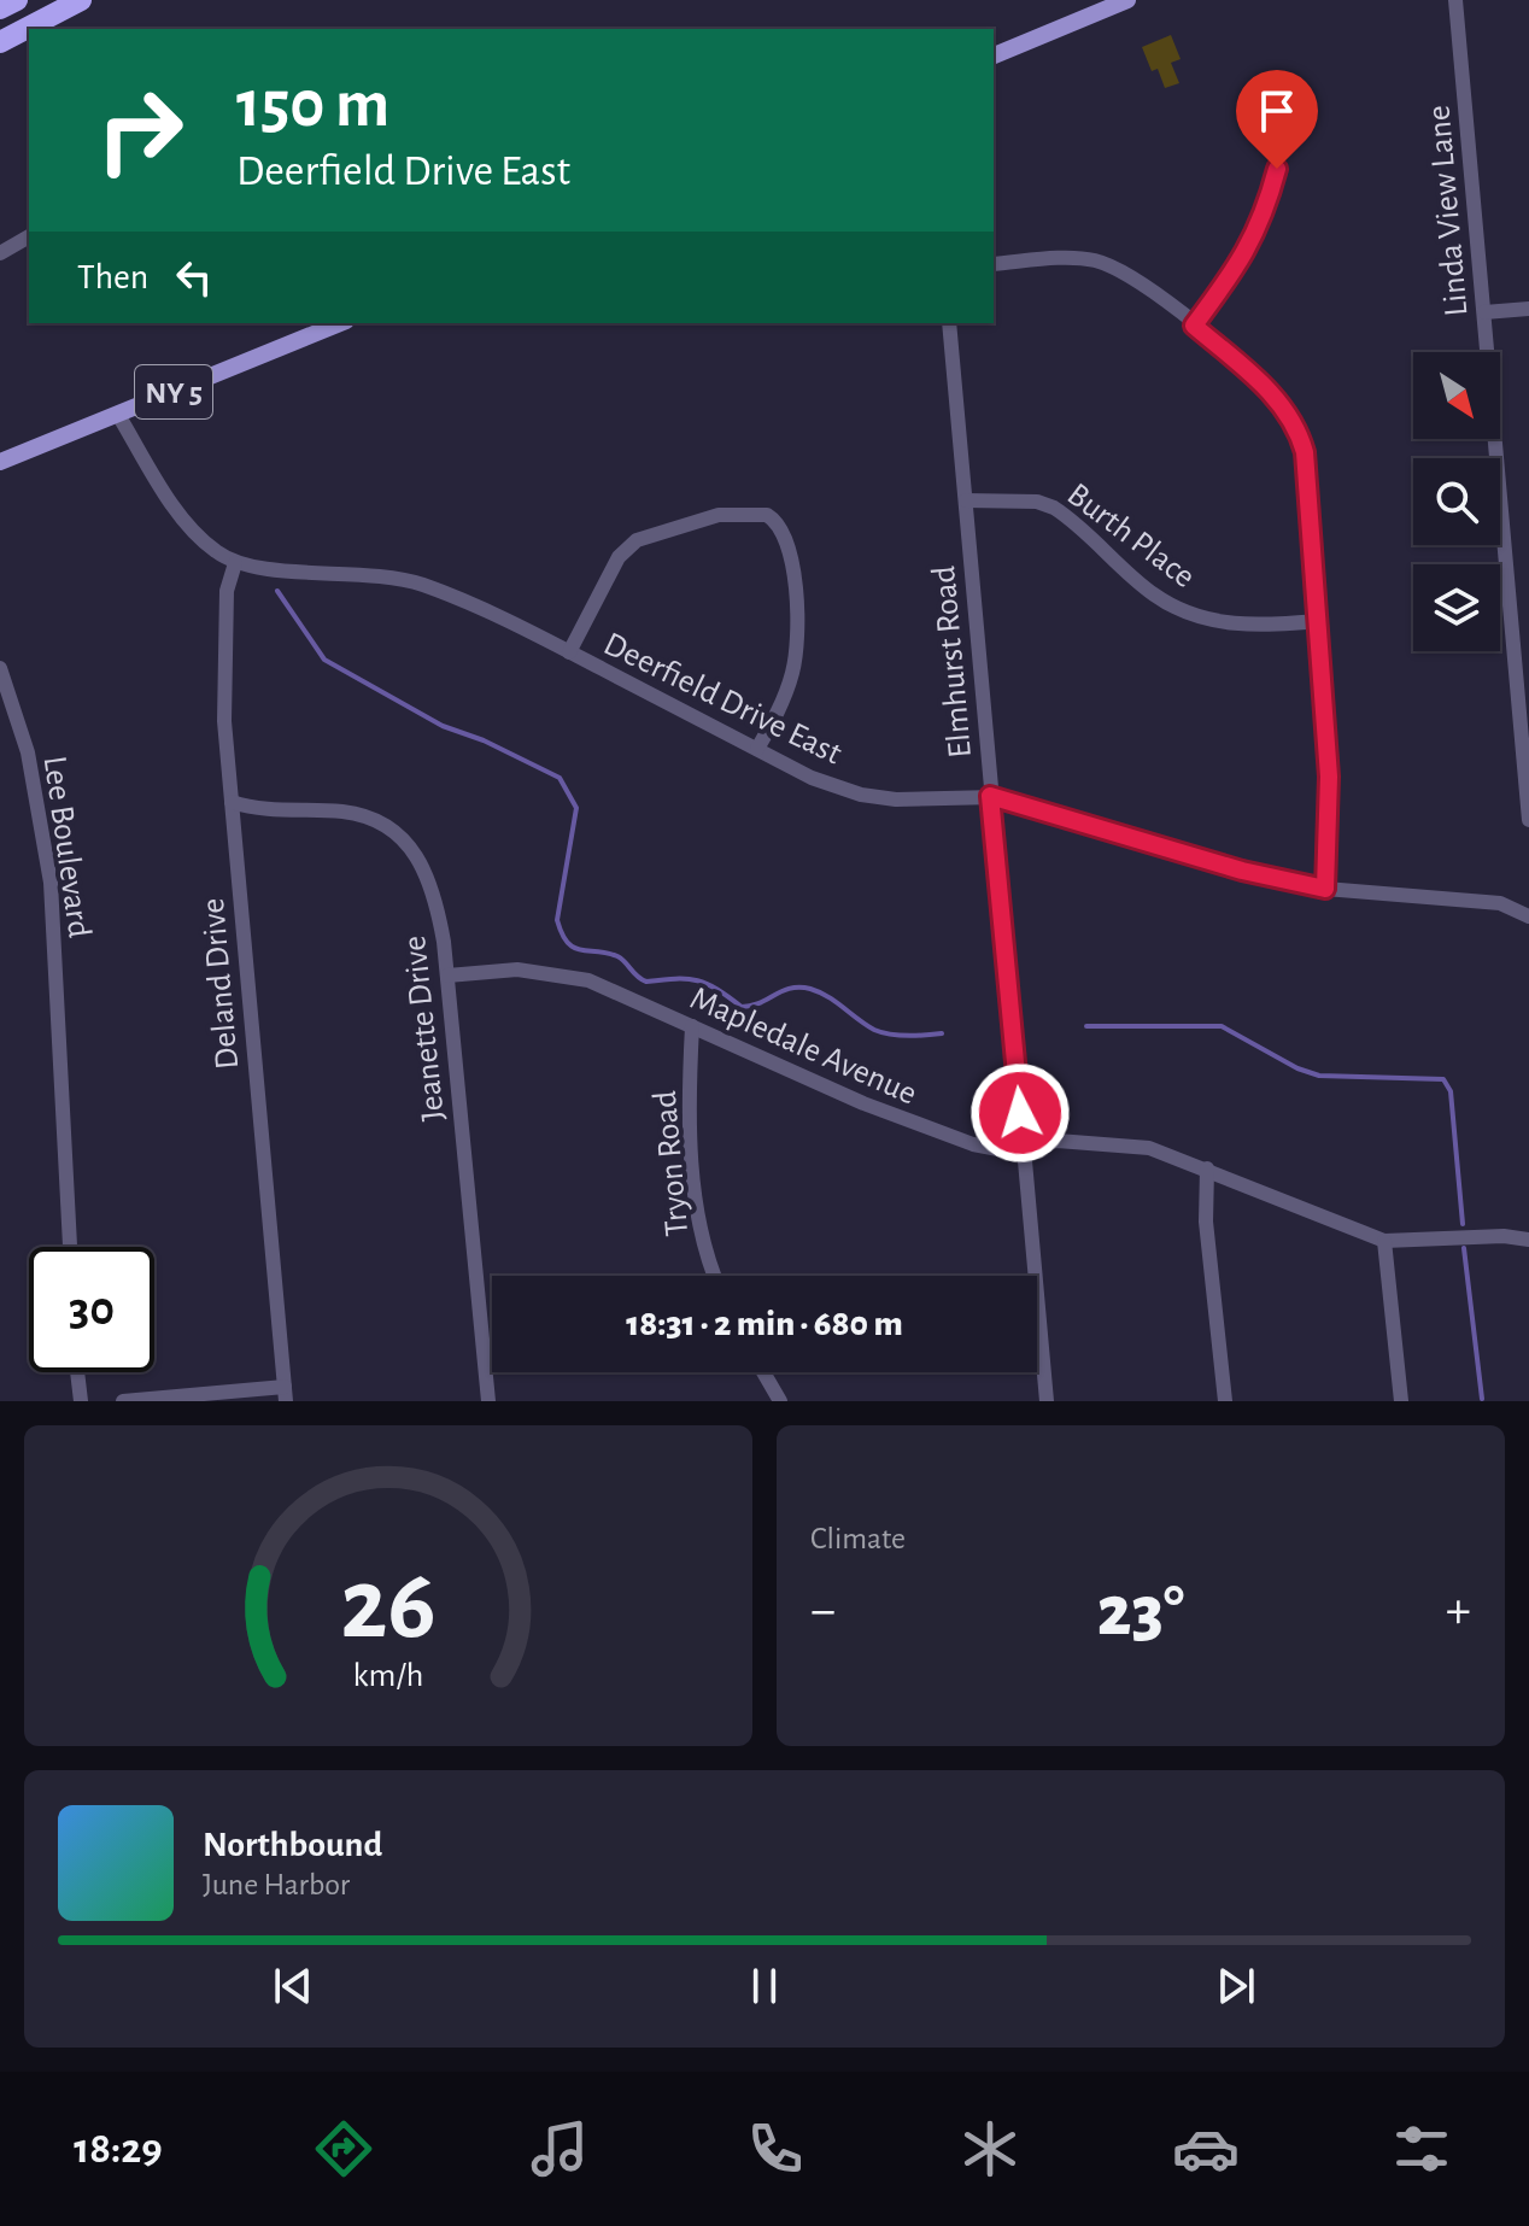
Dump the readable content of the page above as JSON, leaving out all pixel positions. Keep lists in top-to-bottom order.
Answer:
{
  "streets": {
    "main road": ["NY 5"],
    "street": [
      "Linda View Lane",
      "Burth Place",
      "Elmhurst Road",
      "Deerfield Drive East",
      "Lee Boulevard",
      "Deland Drive",
      "Jeanette Drive",
      "Mapledale Avenue",
      "Tryon Road"
    ]
  },
  "crossings": [
    ["Burth Place", "Elmhurst Road"],
    ["Elmhurst Road", "Deerfield Drive East"],
    ["Elmhurst Road", "Mapledale Avenue"],
    ["Deerfield Drive East", "Deland Drive"],
    ["Deland Drive", "Jeanette Drive"],
    ["Jeanette Drive", "Mapledale Avenue"],
    ["Mapledale Avenue", "Tryon Road"]
  ],
  "north": "bottom right",
  "page": {
    "turn": ["150 m", "Deerfield Drive East"],
    "then": "Then",
    "limit": "30",
    "trip": "18:31 · 2 min · 680 m",
    "tile": "Climate",
    "heat": ["−", "23°", "+"],
    "song": ["Northbound", "June Harbor"],
    "tabs": "18:29",
    "gauge": ["26", "km/h"]
  }
}
